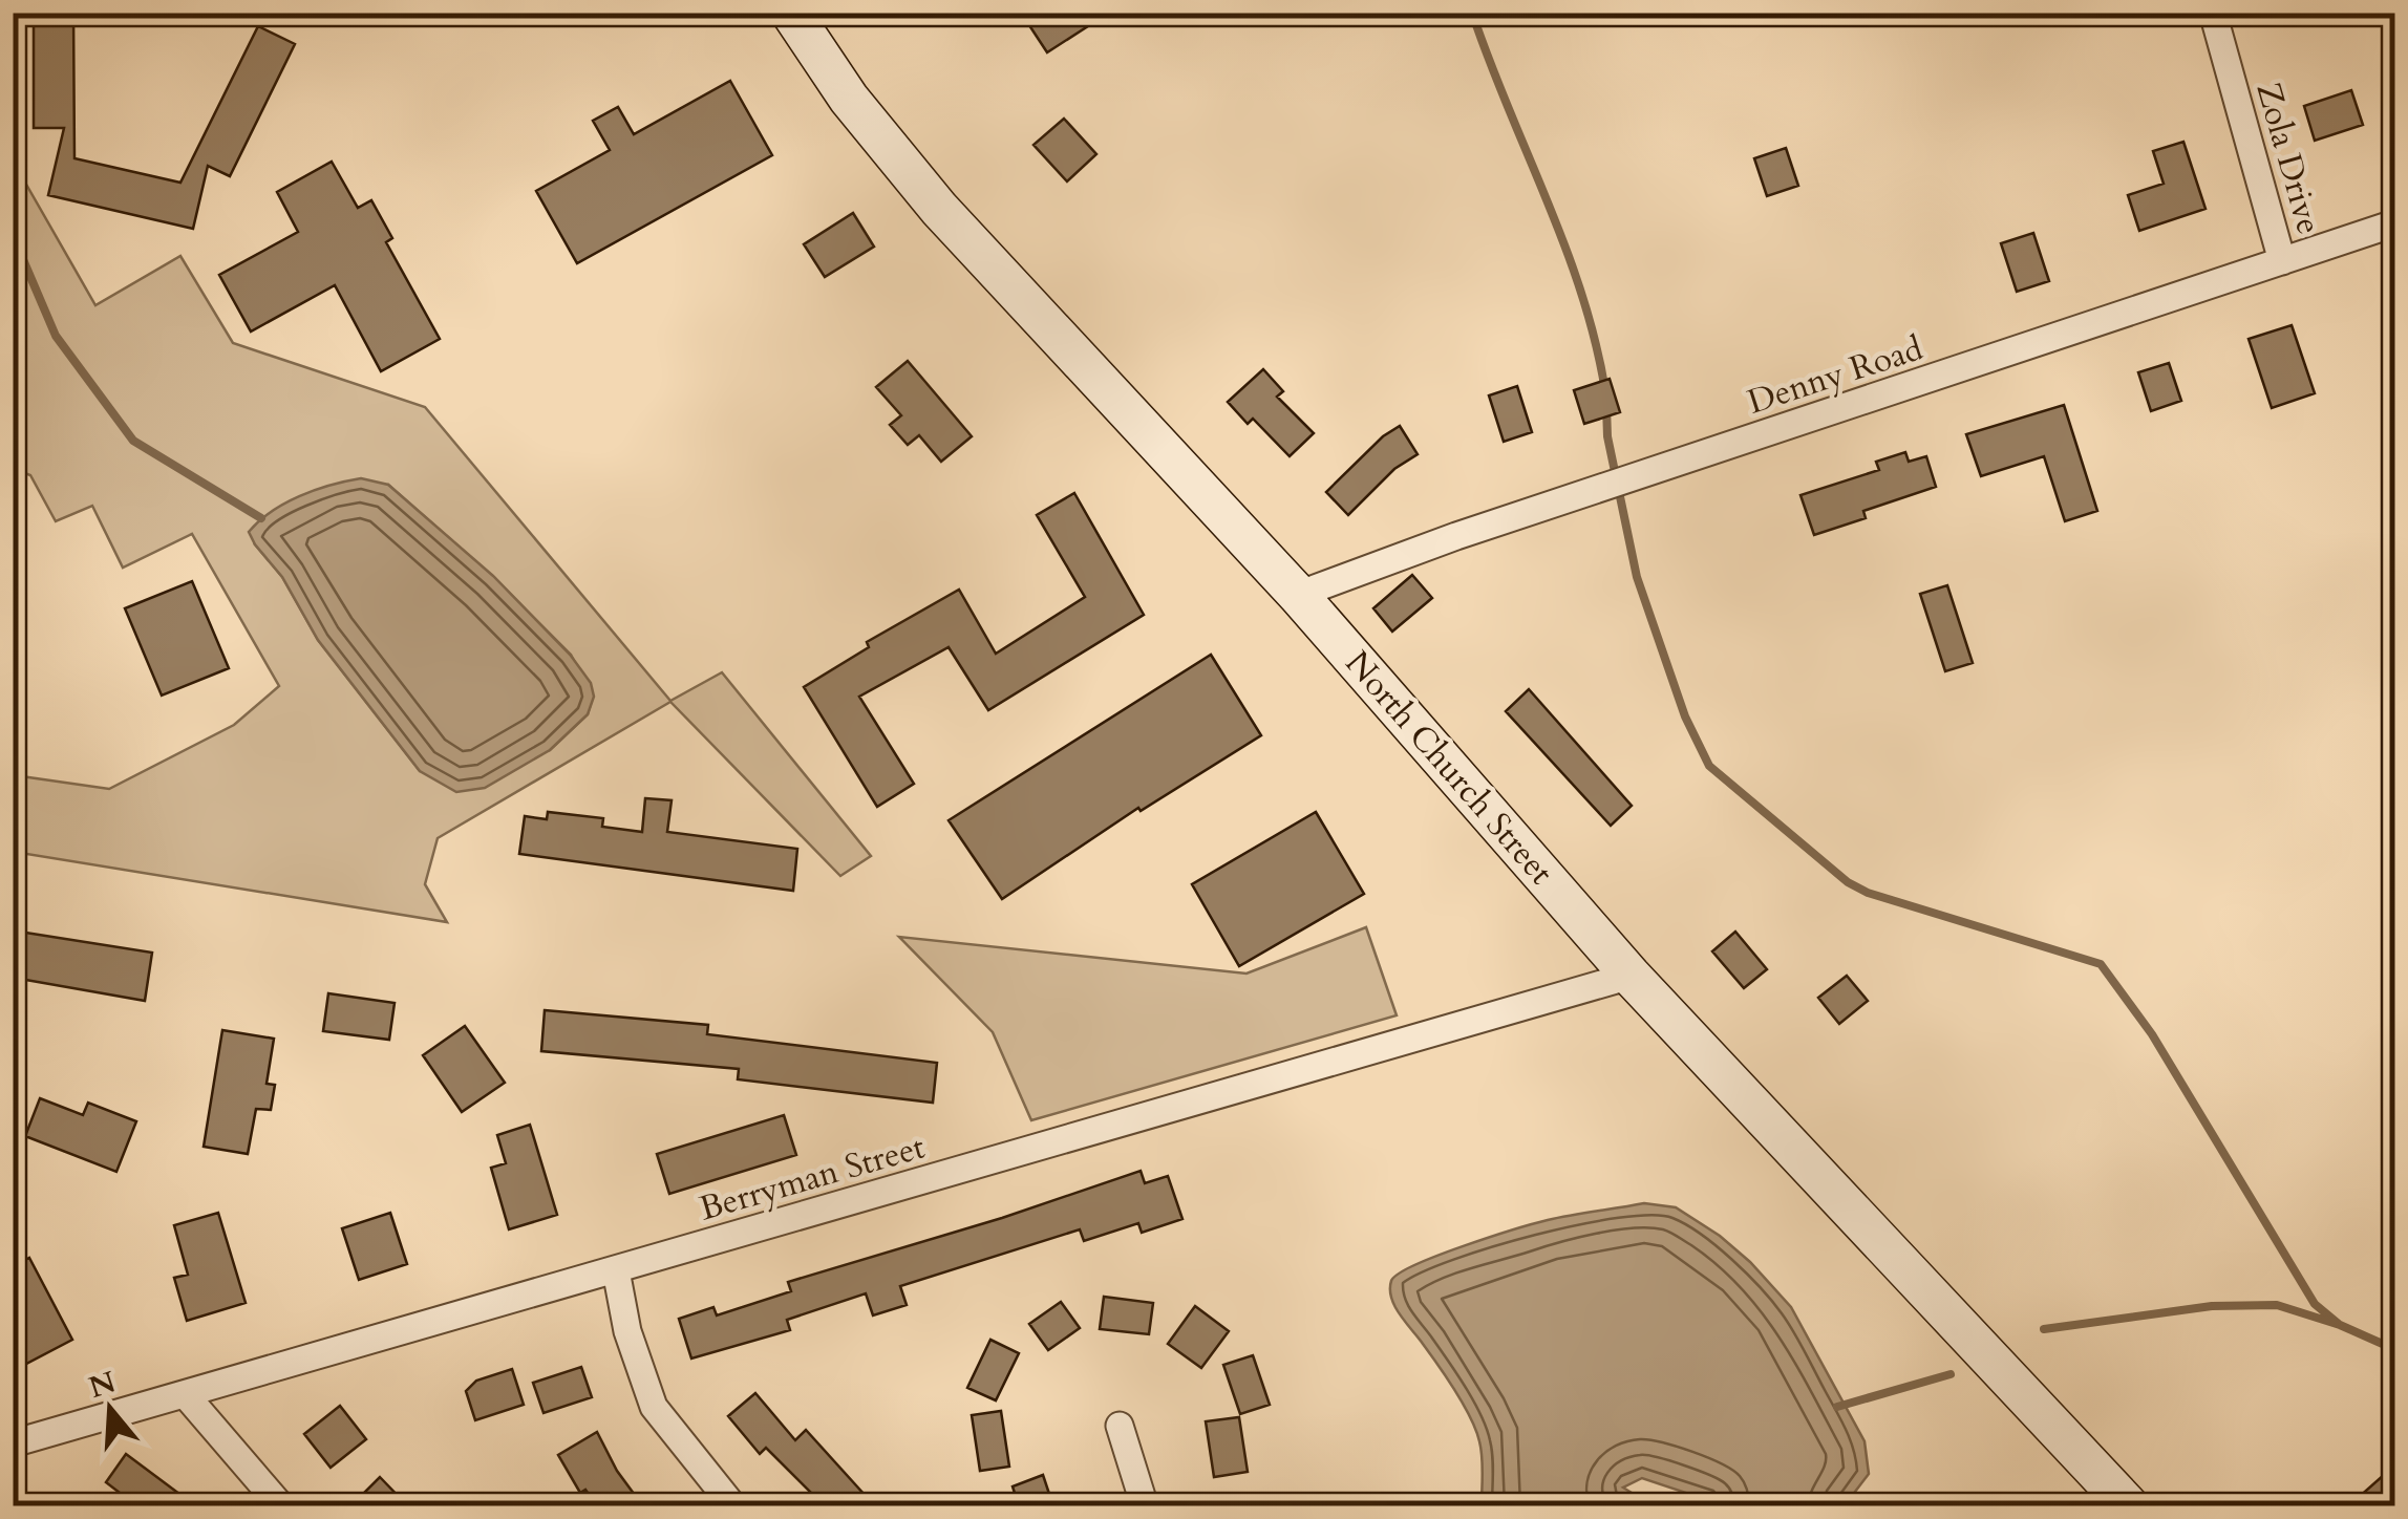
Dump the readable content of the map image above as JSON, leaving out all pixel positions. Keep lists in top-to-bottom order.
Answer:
{
  "streets": {
    "main road": ["North Church Street"],
    "street": ["Zola Drive", "Denny Road", "Berryman Street"]
  },
  "crossings": [
    ["Zola Drive", "Denny Road"],
    ["Denny Road", "North Church Street"],
    ["North Church Street", "Berryman Street"]
  ],
  "north": "top"
}
